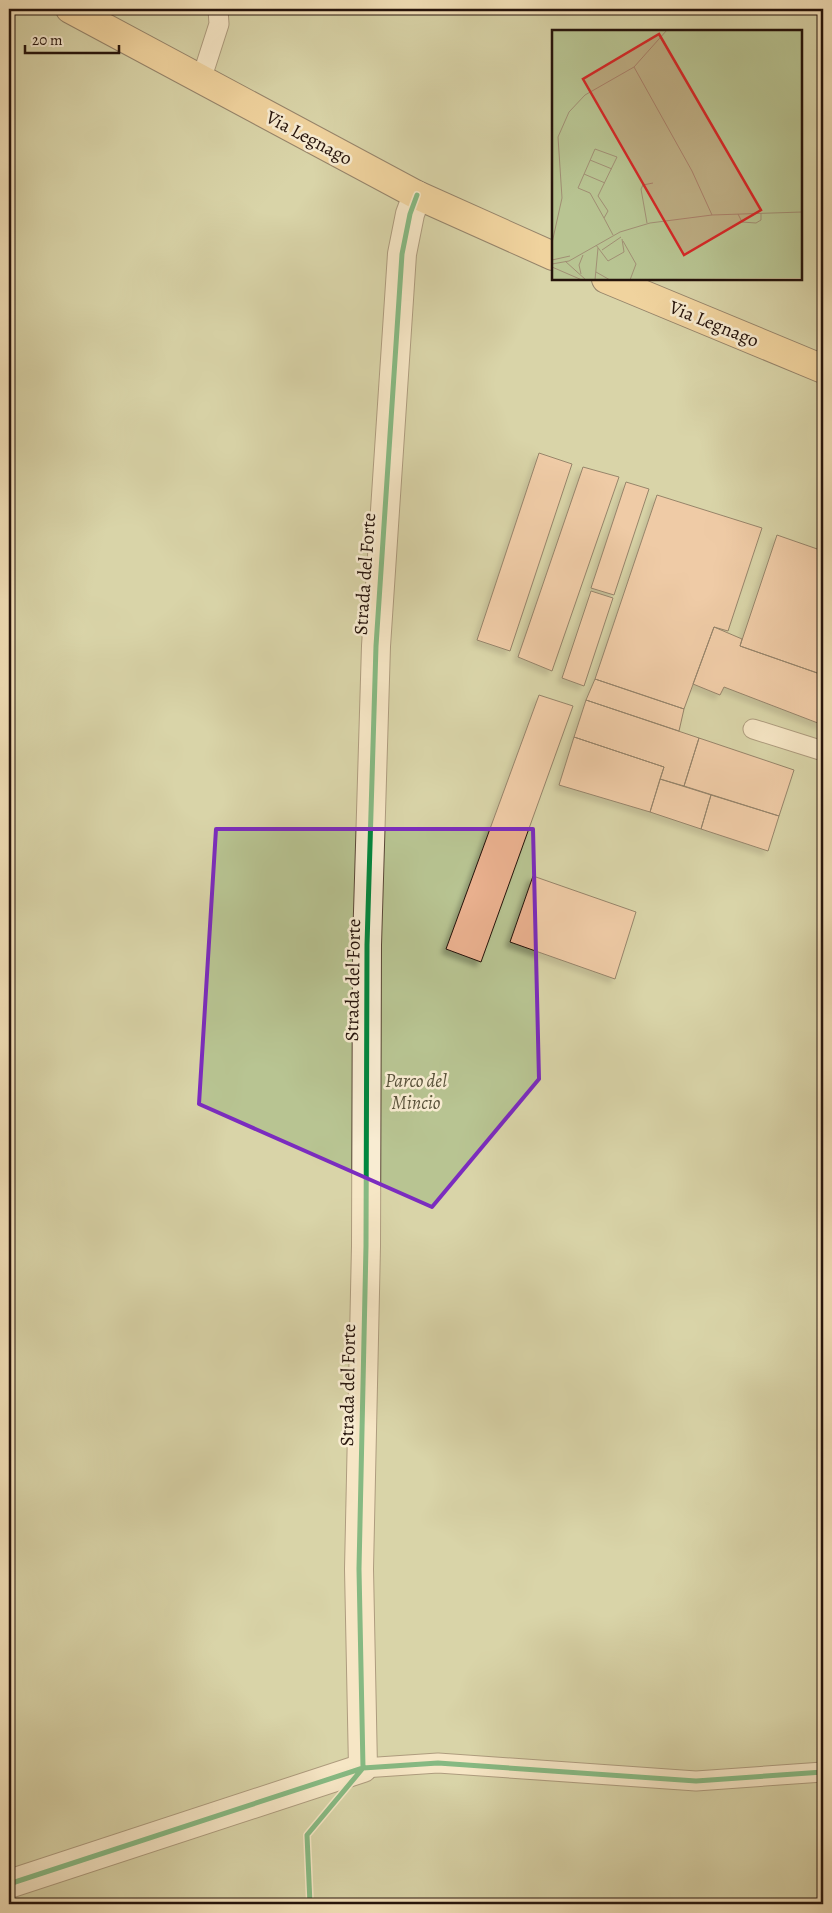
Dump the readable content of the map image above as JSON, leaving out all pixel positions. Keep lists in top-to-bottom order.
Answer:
{
  "streets": {
    "main road": ["Via Legnago"],
    "street": ["Strada del Forte"]
  },
  "crossings": [
    ["Via Legnago", "Strada del Forte"]
  ],
  "parks": ["Parco del Mincio"],
  "scale_bar": "20 m"
}
